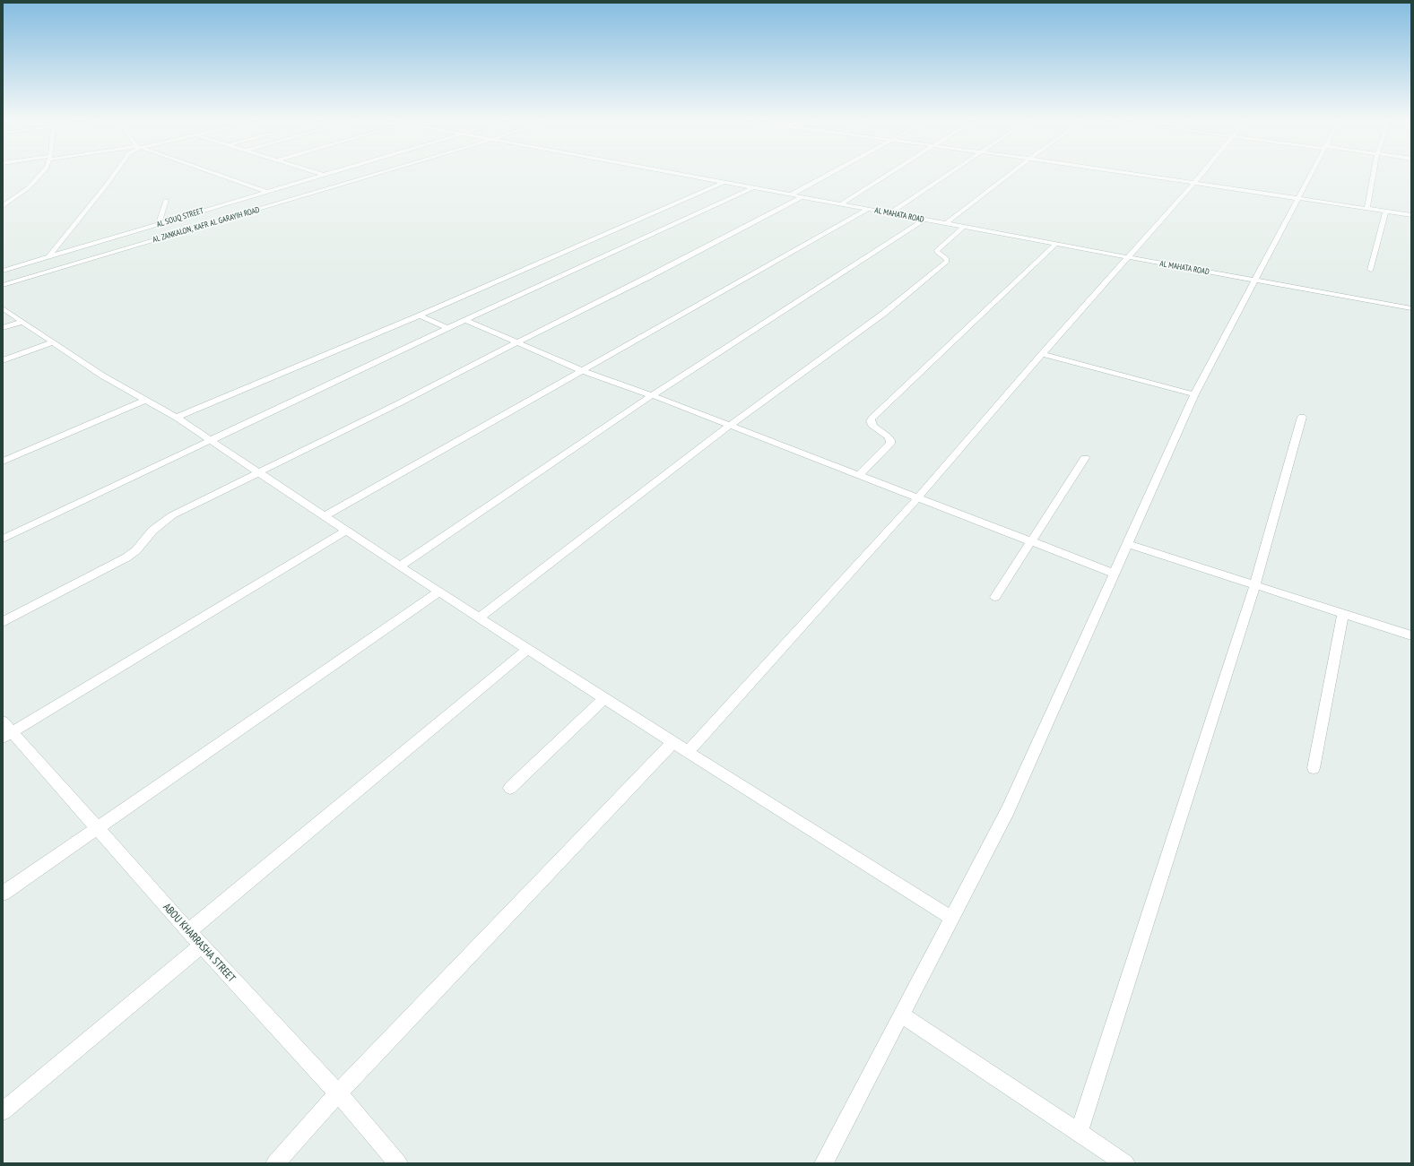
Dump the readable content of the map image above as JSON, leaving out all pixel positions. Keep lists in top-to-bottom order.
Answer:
{
  "streets": {
    "street": [
      "AL MAHATA ROAD",
      "AL SOUQ STREET",
      "AL ZANKALON, KAFR AL GARAYIH ROAD",
      "ABOU KHARRASHA STREET"
    ]
  }
}
